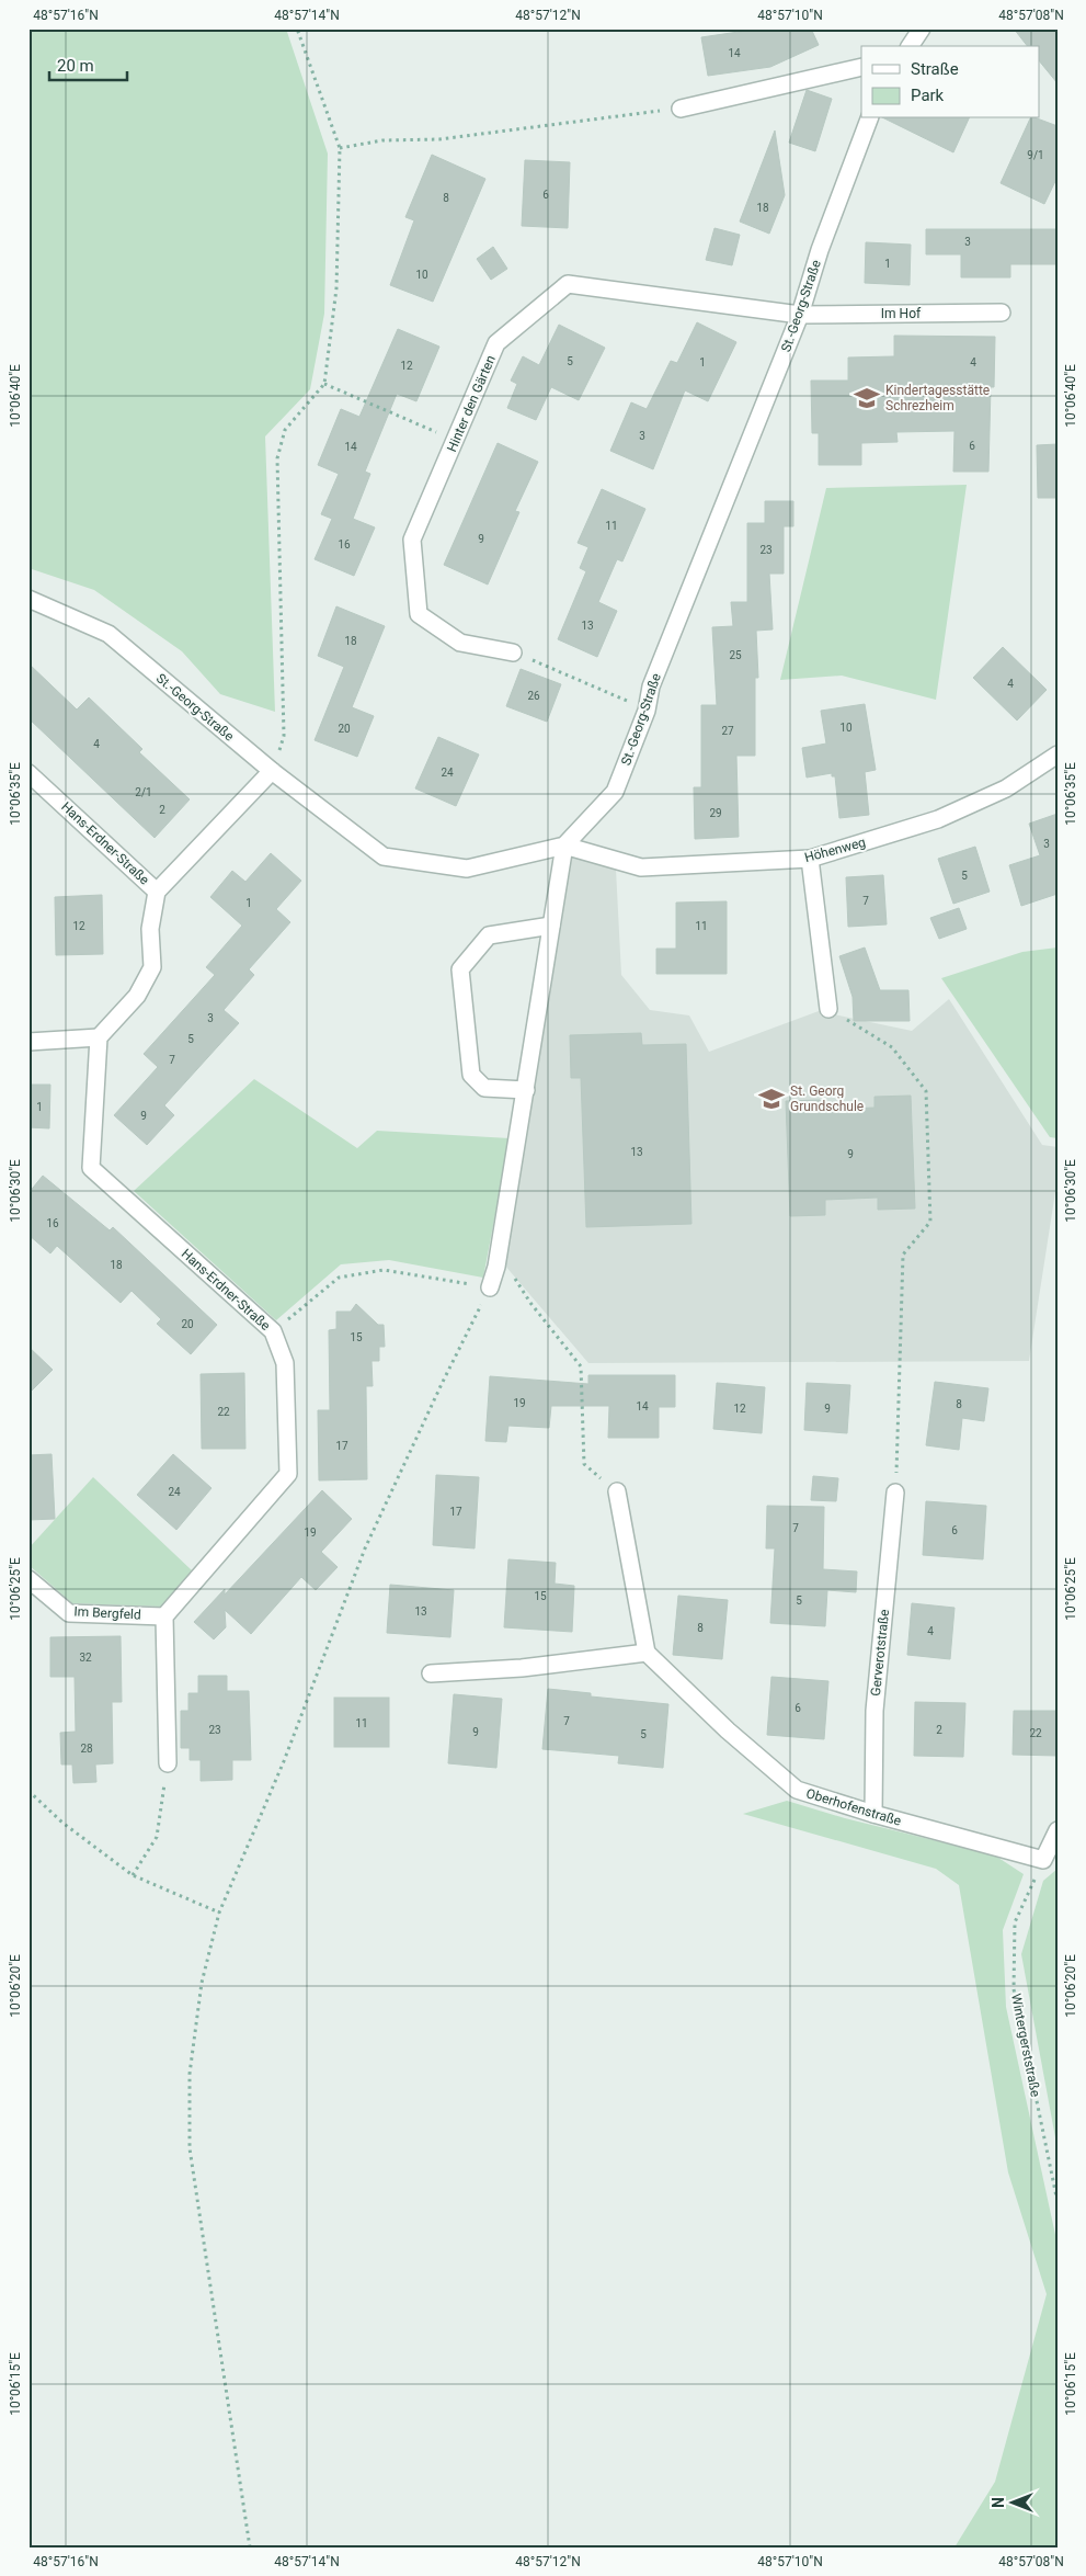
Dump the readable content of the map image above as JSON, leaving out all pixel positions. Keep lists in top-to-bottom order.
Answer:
{
  "streets": {
    "street": [
      "St.-Georg-Straße",
      "Im Hof",
      "Hinter den Gärten",
      "Hans-Erdner-Straße",
      "Höhenweg",
      "Im Bergfeld",
      "Gerverotstraße",
      "Oberhofenstraße"
    ],
    "path": ["Wintergerststraße"]
  },
  "crossings": [
    ["St.-Georg-Straße", "Im Hof"],
    ["St.-Georg-Straße", "Hinter den Gärten"],
    ["St.-Georg-Straße", "Hans-Erdner-Straße"],
    ["St.-Georg-Straße", "Höhenweg"],
    ["Im Hof", "Hinter den Gärten"],
    ["Hans-Erdner-Straße", "Im Bergfeld"],
    ["Gerverotstraße", "Oberhofenstraße"],
    ["Oberhofenstraße", "Wintergerststraße"]
  ],
  "places": {
    "school or university": ["Kindertagesstätte Schrezheim", "St. Georg Grundschule"]
  },
  "house_numbers": [
    "14",
    "9/1",
    "6",
    "8",
    "18",
    "3",
    "1",
    "10",
    "5",
    "1",
    "4",
    "12",
    "3",
    "6",
    "14",
    "11",
    "9",
    "16",
    "23",
    "13",
    "18",
    "25",
    "4",
    "26",
    "10",
    "20",
    "27",
    "4",
    "24",
    "2/1",
    "2",
    "29",
    "3",
    "5",
    "7",
    "1",
    "12",
    "11",
    "3",
    "5",
    "7",
    "1",
    "9",
    "13",
    "9",
    "16",
    "18",
    "20",
    "15",
    "19",
    "8",
    "14",
    "12",
    "9",
    "22",
    "17",
    "24",
    "17",
    "7",
    "6",
    "19",
    "15",
    "5",
    "13",
    "8",
    "4",
    "32",
    "6",
    "7",
    "11",
    "23",
    "2",
    "9",
    "22",
    "5",
    "28"
  ],
  "legend": ["Straße", "Park"],
  "scale_bar": "20 m",
  "north": "left",
  "coordinates": [
    "48°57'16\"N",
    "48°57'14\"N",
    "48°57'12\"N",
    "48°57'10\"N",
    "48°57'08\"N",
    "10°06'40\"E",
    "10°06'35\"E",
    "10°06'30\"E",
    "10°06'25\"E",
    "10°06'20\"E",
    "10°06'15\"E"
  ]
}
